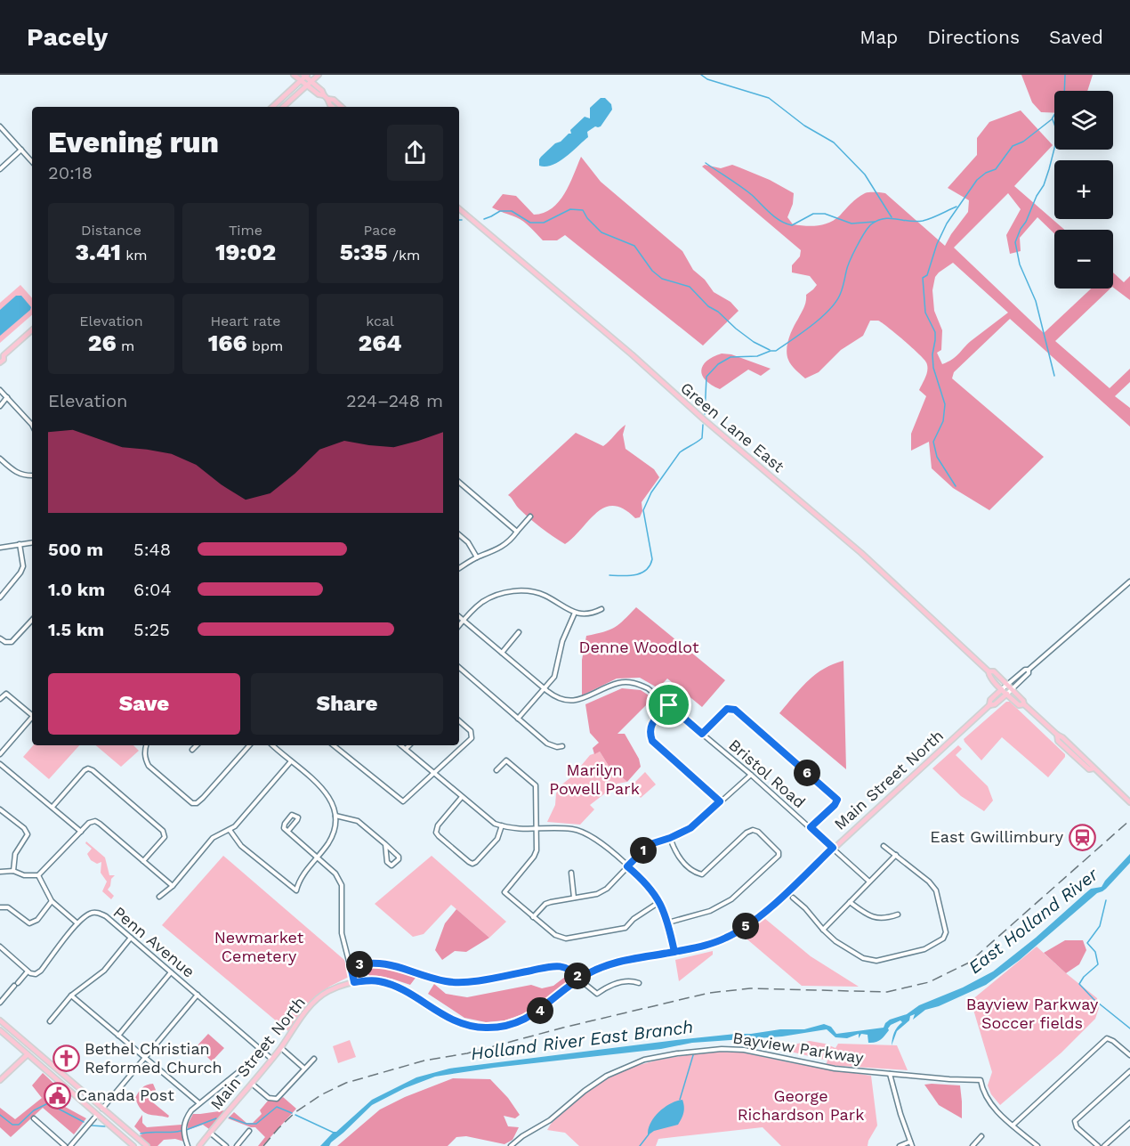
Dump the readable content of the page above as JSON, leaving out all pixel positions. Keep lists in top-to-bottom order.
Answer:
{
  "streets": {
    "main road": ["Green Lane East", "Main Street North"],
    "street": ["Bristol Road", "Penn Avenue", "Bayview Parkway"]
  },
  "crossings": [
    ["Green Lane East", "Main Street North"],
    ["Bristol Road", "Main Street North"],
    ["Main Street North", "Penn Avenue"]
  ],
  "water": ["East Holland River", "Holland River East Branch"],
  "parks": [
    "Denne Woodlot",
    "Marilyn Powell Park",
    "Newmarket Cemetery",
    "Bayview Parkway Soccer fields",
    "George Richardson Park"
  ],
  "places": {
    "station": ["East Gwillimbury"],
    "church": ["Bethel Christian Reformed Church"],
    "public building": ["Canada Post"]
  },
  "page": {
    "header": "Pacely",
    "nav": ["Map", "Directions", "Saved"],
    "map_buttons": ["+", "−"],
    "heading": ["Evening run", "20:18"],
    "stats": [
      ["Distance", "3.41 km"],
      ["Time", "19:02"],
      ["Pace", "5:35 /km"],
      ["Elevation", "26 m"],
      ["Heart rate", "166 bpm"],
      ["kcal", "264"]
    ],
    "chart": ["Elevation", "224–248 m"],
    "list": [
      {
        "name": "500 m",
        "note": "5:48"
      },
      {
        "name": "1.0 km",
        "note": "6:04"
      },
      {
        "name": "1.5 km",
        "note": "5:25"
      }
    ],
    "buttons": ["Save", "Share"],
    "pins": [
      "6",
      "1",
      "5",
      "3",
      "2",
      "4"
    ]
  }
}
